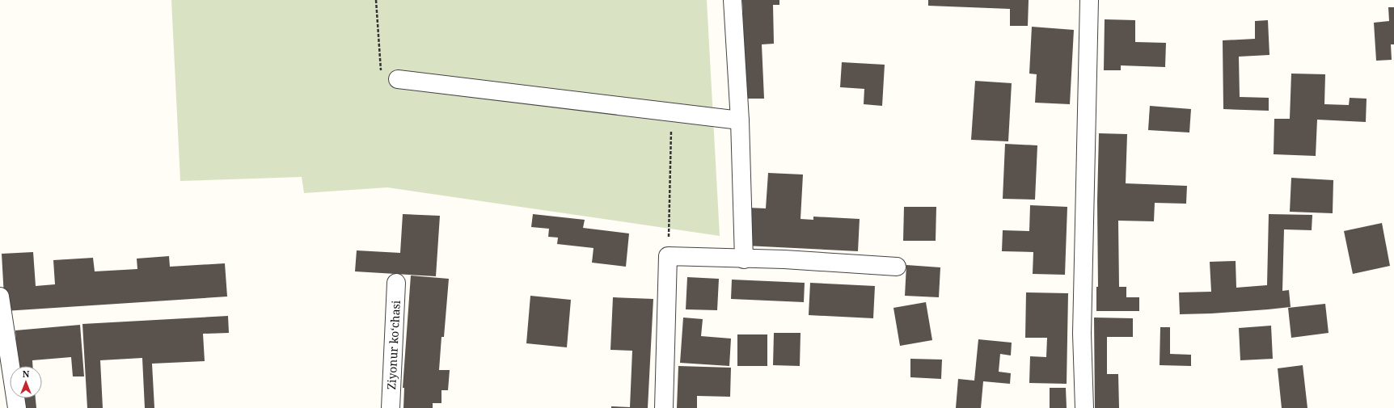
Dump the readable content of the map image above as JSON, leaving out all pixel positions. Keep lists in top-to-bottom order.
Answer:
{
  "streets": {
    "street": ["Ziyonur koʻchasi"]
  },
  "north": "top"
}
